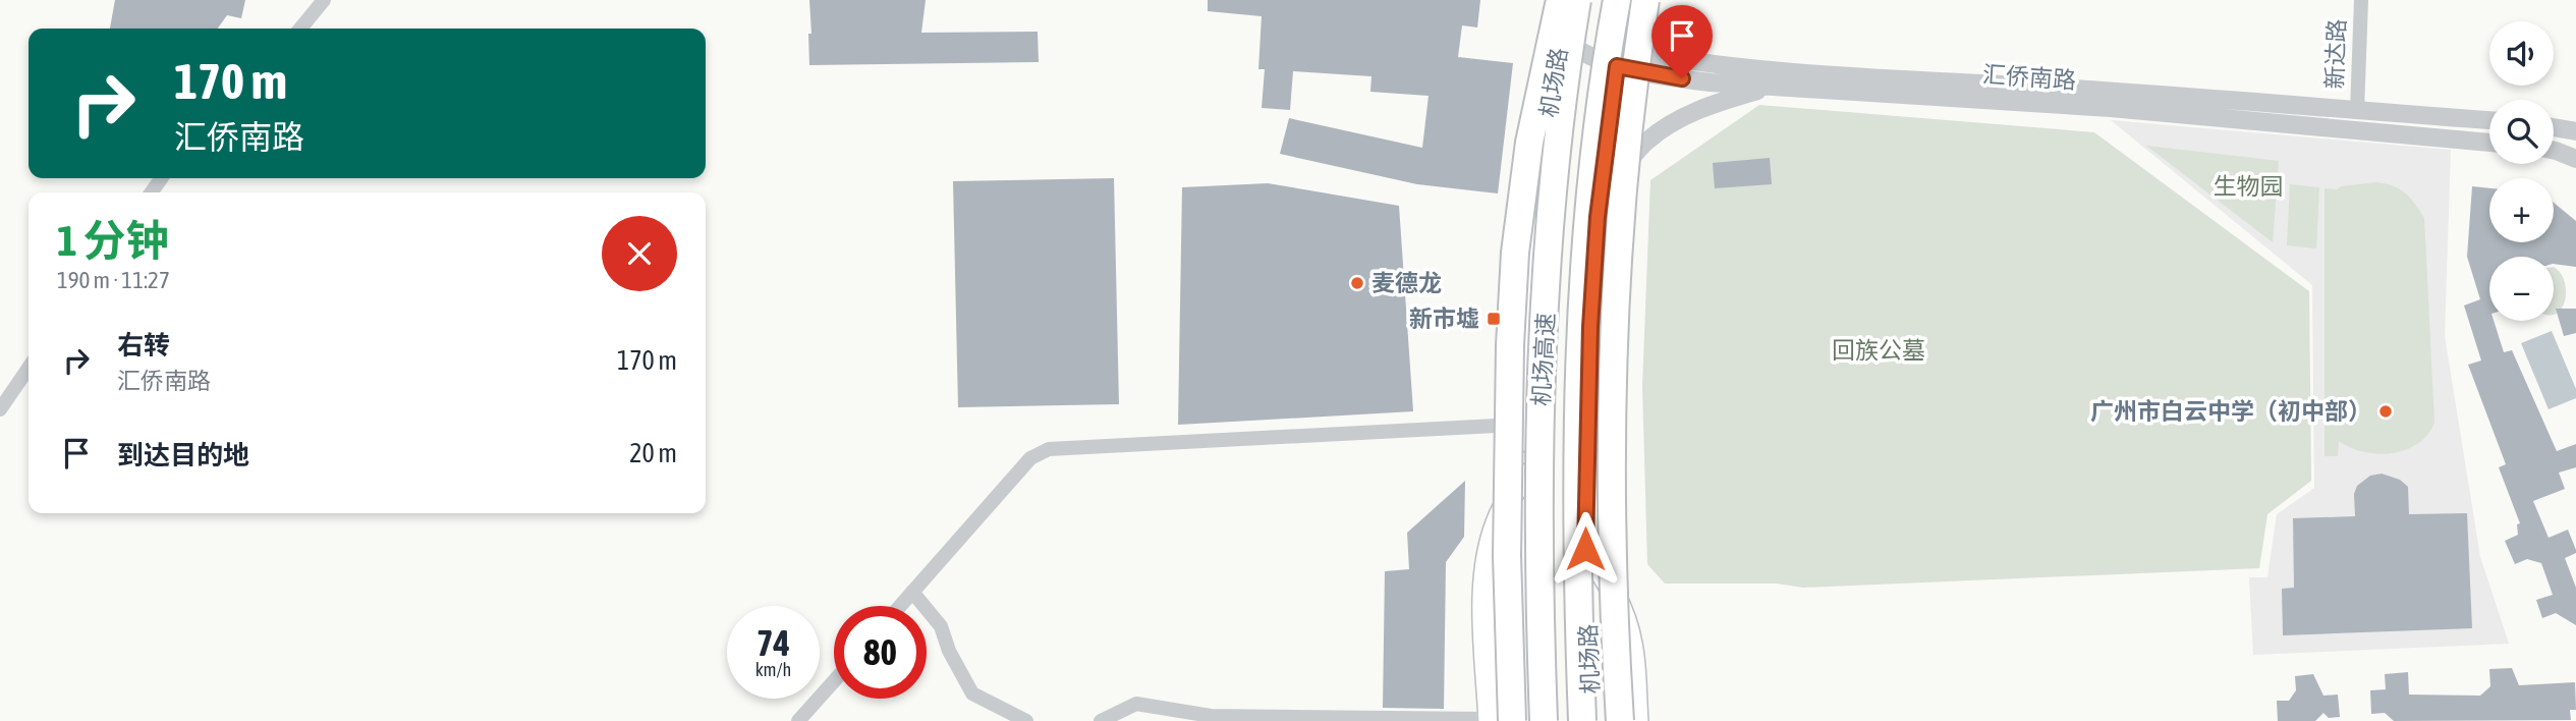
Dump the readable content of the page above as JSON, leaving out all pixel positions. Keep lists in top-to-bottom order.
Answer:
{
  "streets": {
    "highway": ["机场路", "机场高速"],
    "street": ["新达路", "汇侨南路"]
  },
  "crossings": [
    ["新达路", "汇侨南路"],
    ["汇侨南路", "机场路"]
  ],
  "parks": ["生物园", "回族公墓"],
  "places": {
    "other": ["麦德龙", "广州市白云中学（初中部）"],
    "transit": ["新市墟"]
  },
  "page": {
    "map_buttons": ["+", "−"],
    "turn": ["170 m", "汇侨南路"],
    "heading": ["1 分钟", "190 m · 11:27"],
    "list": [
      {
        "name": "右转",
        "note": "汇侨南路",
        "value": "170 m"
      },
      {
        "name": "到达目的地",
        "value": "20 m"
      }
    ],
    "speed": "74 km/h",
    "limit": "80"
  }
}
